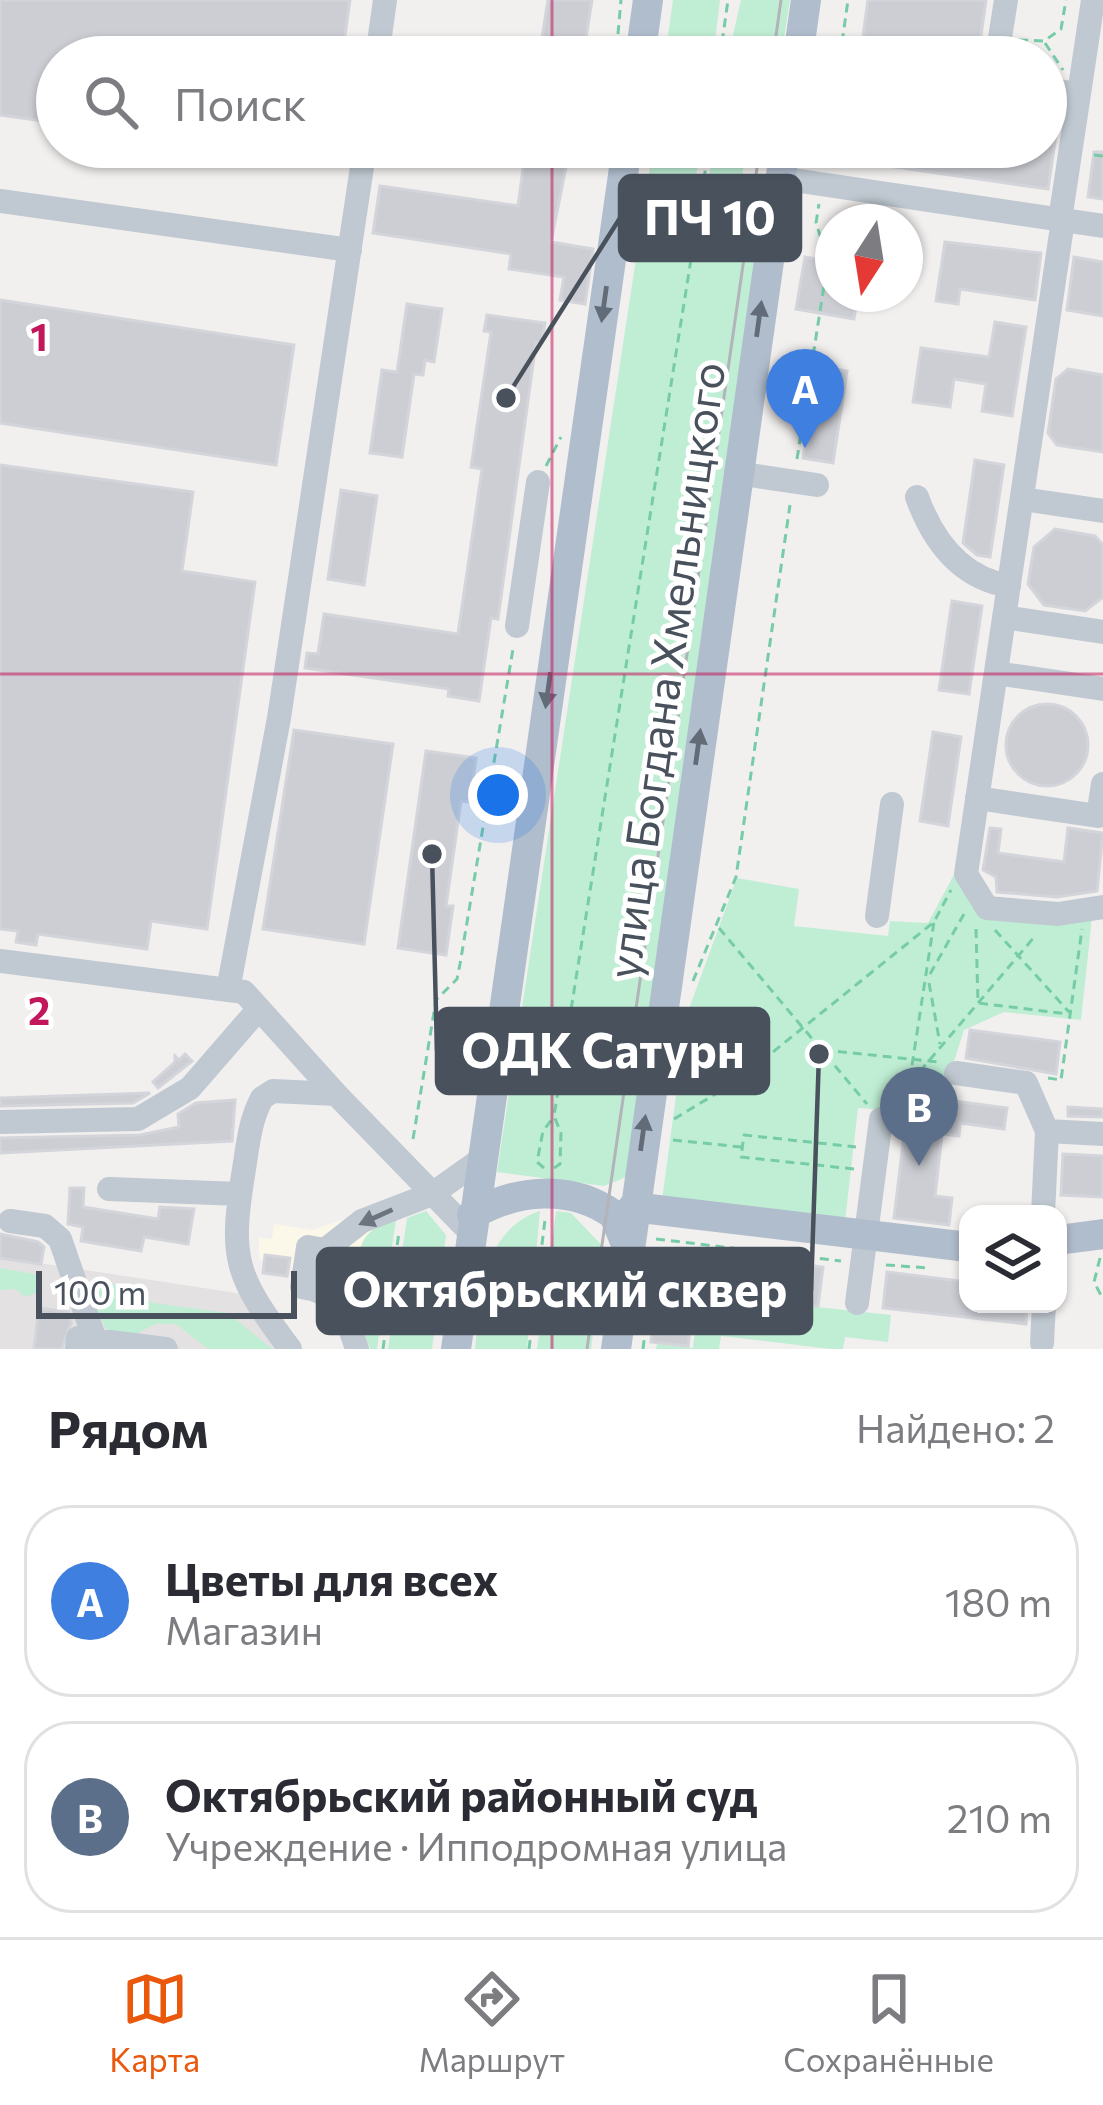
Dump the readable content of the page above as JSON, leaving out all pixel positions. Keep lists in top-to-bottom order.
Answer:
{
  "streets": {
    "main road": ["улица Богдана Хмельницкого"]
  },
  "places": ["ПЧ 10", "ОДК Сатурн", "Октябрьский сквер"],
  "scale_bar": "100 m",
  "north": "bottom",
  "page": {
    "search": "Поиск",
    "pins": ["A", "B"],
    "scale": "100 m",
    "heading": ["Рядом", "Найдено: 2"],
    "list": [
      {
        "mark": "A",
        "name": "Цветы для всех",
        "note": "Магазин",
        "value": "180 m"
      },
      {
        "mark": "B",
        "name": "Октябрьский районный суд",
        "note": "Учреждение · Ипподромная улица",
        "value": "210 m"
      }
    ],
    "nav": ["Карта", "Маршрут", "Сохранённые"]
  },
  "grid": {
    "rows": ["1", "2"]
  }
}
